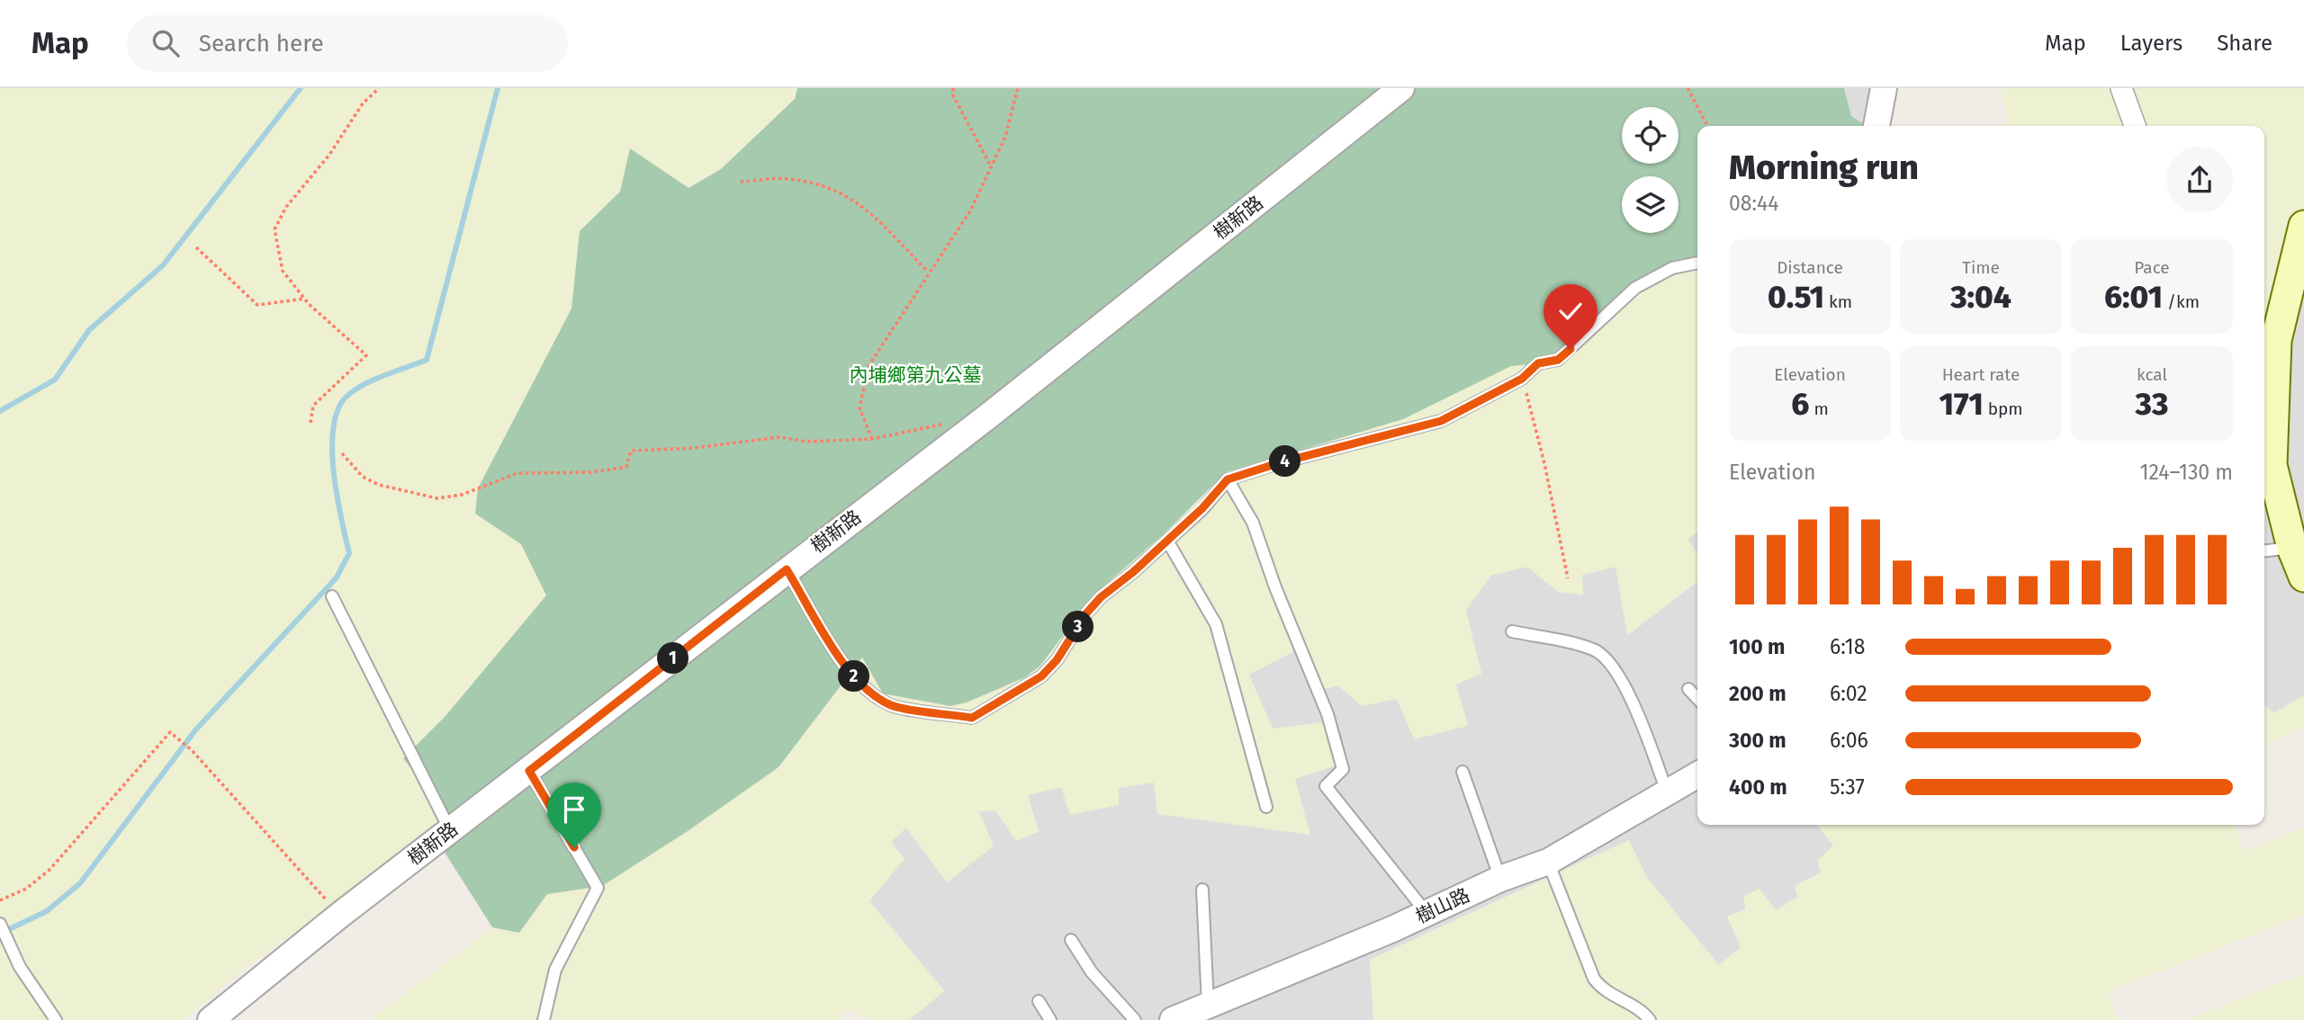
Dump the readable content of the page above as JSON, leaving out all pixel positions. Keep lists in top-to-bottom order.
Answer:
{
  "streets": {
    "street": ["樹新路", "樹山路"]
  },
  "parks": ["內埔鄉第九公墓"],
  "page": {
    "header": "Map",
    "search": "Search here",
    "nav": ["Map", "Layers", "Share"],
    "heading": ["Morning run", "08:44"],
    "stats": [
      ["Distance", "0.51 km"],
      ["Time", "3:04"],
      ["Pace", "6:01 /km"],
      ["Elevation", "6 m"],
      ["Heart rate", "171 bpm"],
      ["kcal", "33"]
    ],
    "pins": [
      "4",
      "3",
      "1",
      "2"
    ],
    "chart": ["Elevation", "124–130 m"],
    "list": [
      {
        "name": "100 m",
        "note": "6:18"
      },
      {
        "name": "200 m",
        "note": "6:02"
      },
      {
        "name": "300 m",
        "note": "6:06"
      },
      {
        "name": "400 m",
        "note": "5:37"
      }
    ]
  }
}
